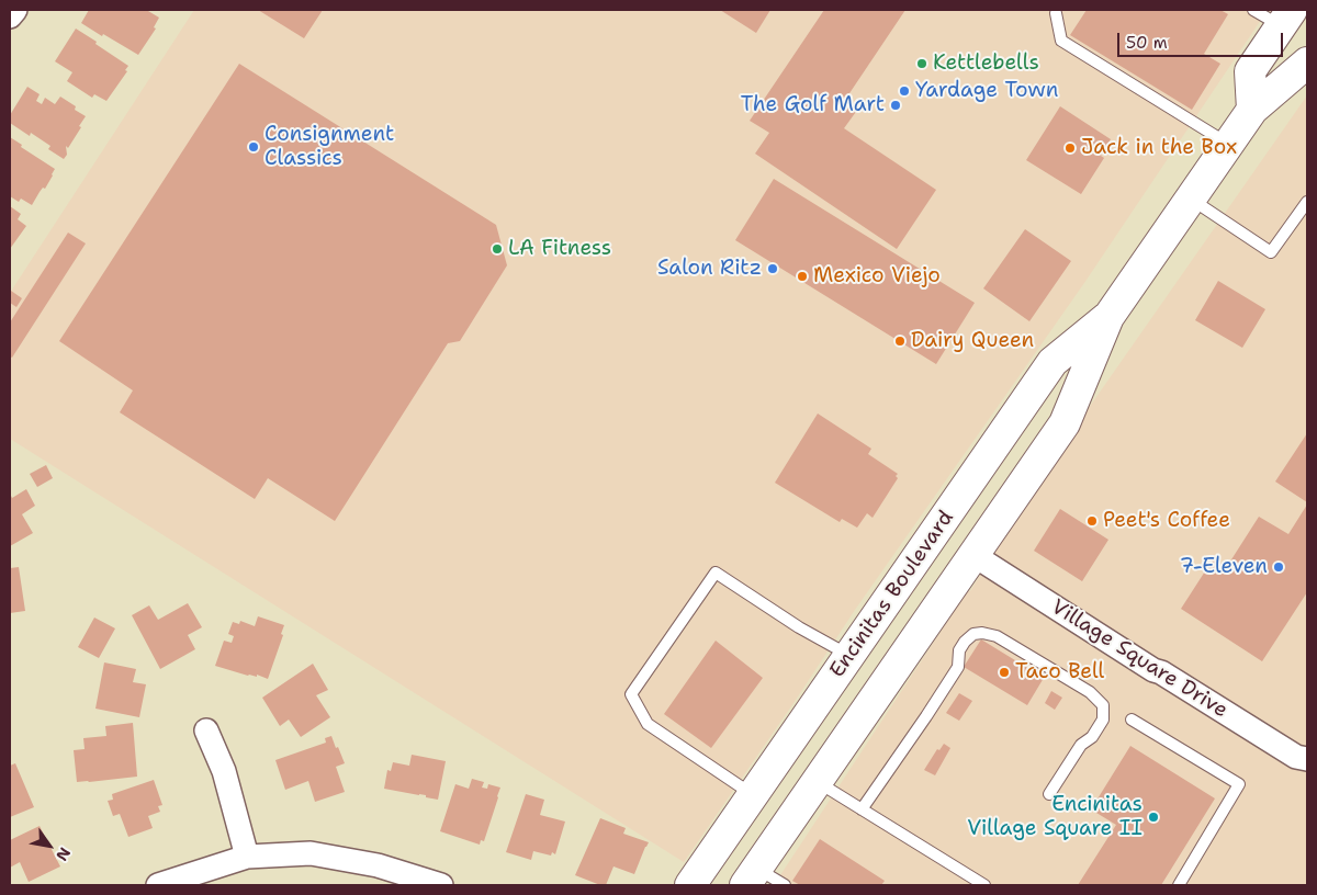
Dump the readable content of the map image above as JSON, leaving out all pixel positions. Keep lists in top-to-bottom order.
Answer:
{
  "streets": {
    "main road": ["Encinitas Boulevard"],
    "street": ["Village Square Drive"]
  },
  "crossings": [
    ["Encinitas Boulevard", "Village Square Drive"]
  ],
  "places": [
    "Kettlebells",
    "Yardage Town",
    "The Golf Mart",
    "Consignment Classics",
    "Jack in the Box",
    "LA Fitness",
    "Salon Ritz",
    "Mexico Viejo",
    "Dairy Queen",
    "Peet's Coffee",
    "7-Eleven",
    "Taco Bell",
    "Encinitas Village Square II"
  ],
  "scale_bar": "50 m",
  "north": "bottom right"
}
